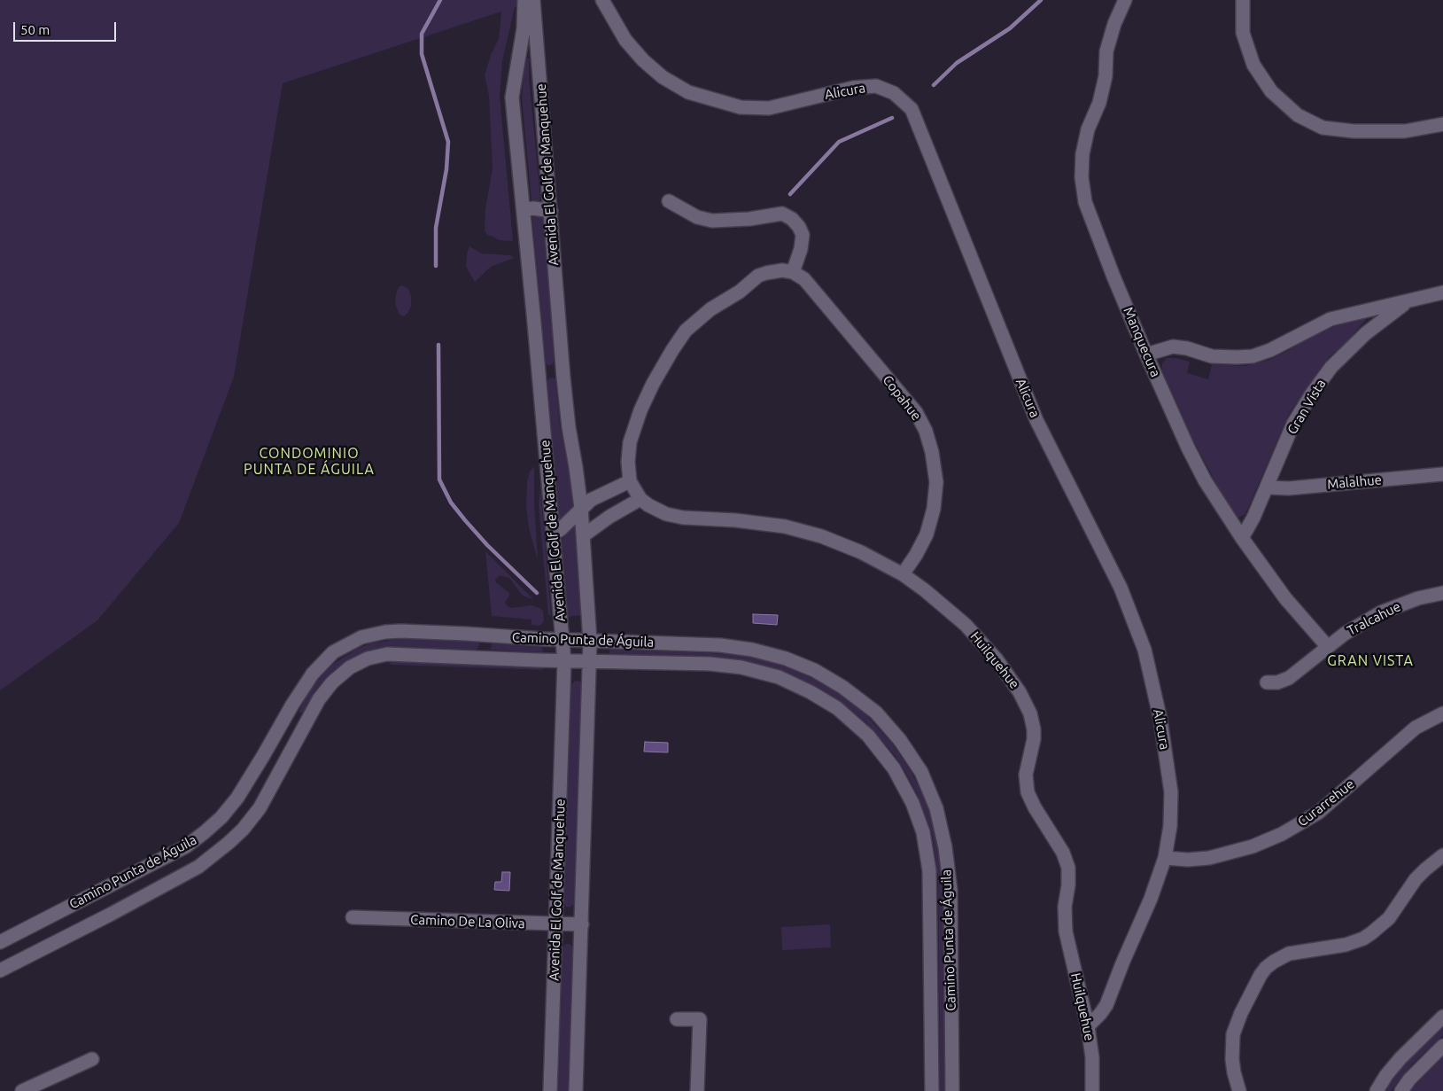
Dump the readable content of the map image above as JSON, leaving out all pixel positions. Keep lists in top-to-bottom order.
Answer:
{
  "streets": {
    "street": [
      "Alicura",
      "Avenida El Golf de Manquehue",
      "Manquecura",
      "Copahue",
      "Gran Vista",
      "Malalhue",
      "Tralcahue",
      "Camino Punta de Águila",
      "Huilquehue",
      "Curarrehue",
      "Camino De La Oliva"
    ]
  },
  "crossings": [
    ["Alicura", "Huilquehue"],
    ["Alicura", "Curarrehue"],
    ["Avenida El Golf de Manquehue", "Camino Punta de Águila"],
    ["Avenida El Golf de Manquehue", "Camino De La Oliva"],
    ["Manquecura", "Gran Vista"],
    ["Manquecura", "Tralcahue"],
    ["Copahue", "Huilquehue"],
    ["Gran Vista", "Malalhue"]
  ],
  "districts": ["CONDOMINIO PUNTA DE ÁGUILA", "GRAN VISTA"],
  "scale_bar": "50 m"
}
